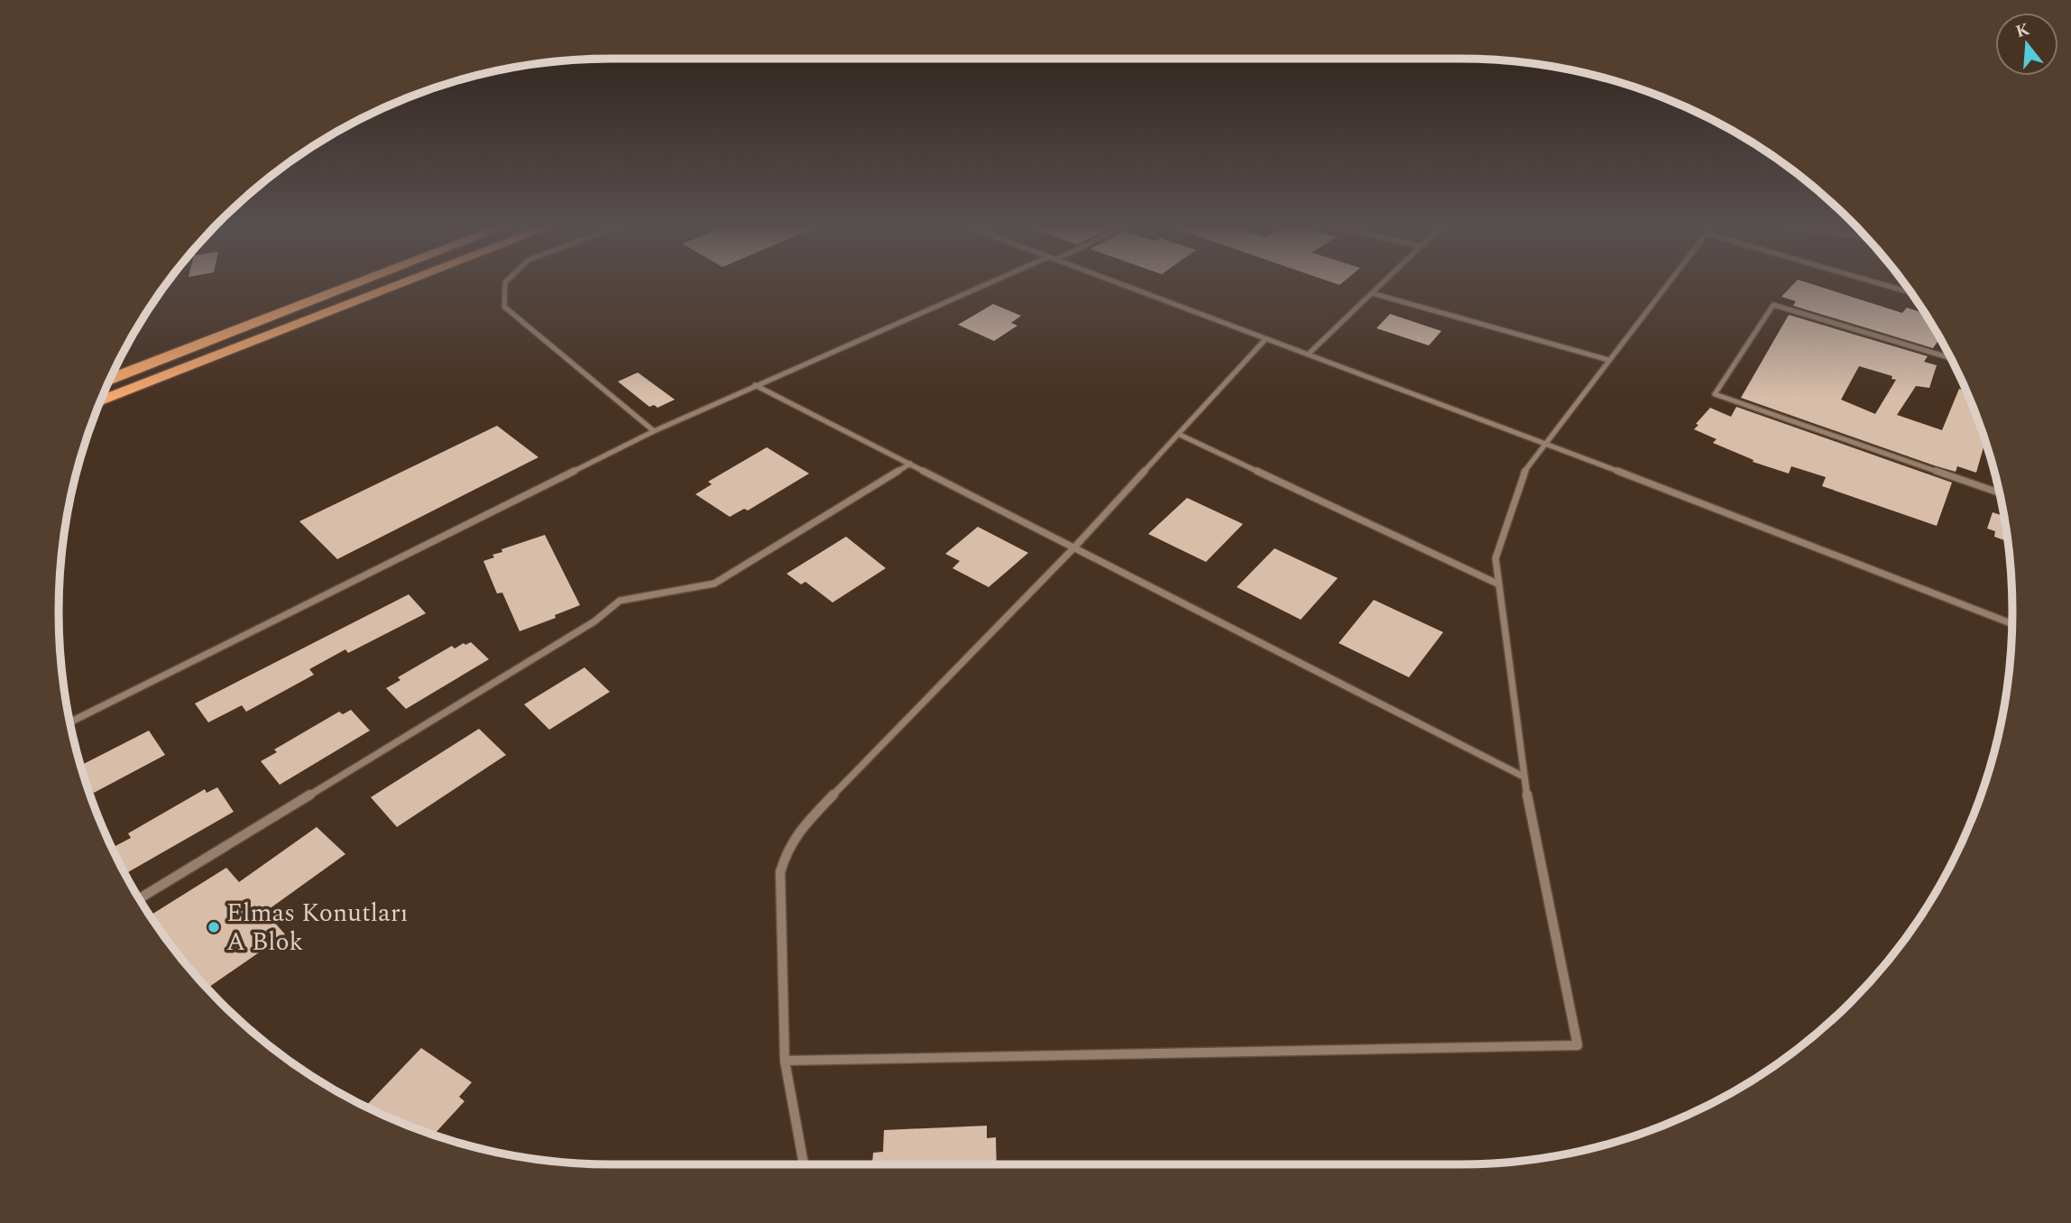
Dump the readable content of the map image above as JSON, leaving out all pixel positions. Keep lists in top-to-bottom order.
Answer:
{
  "places": ["Elmas Konutları A Blok"],
  "north": "top"
}
